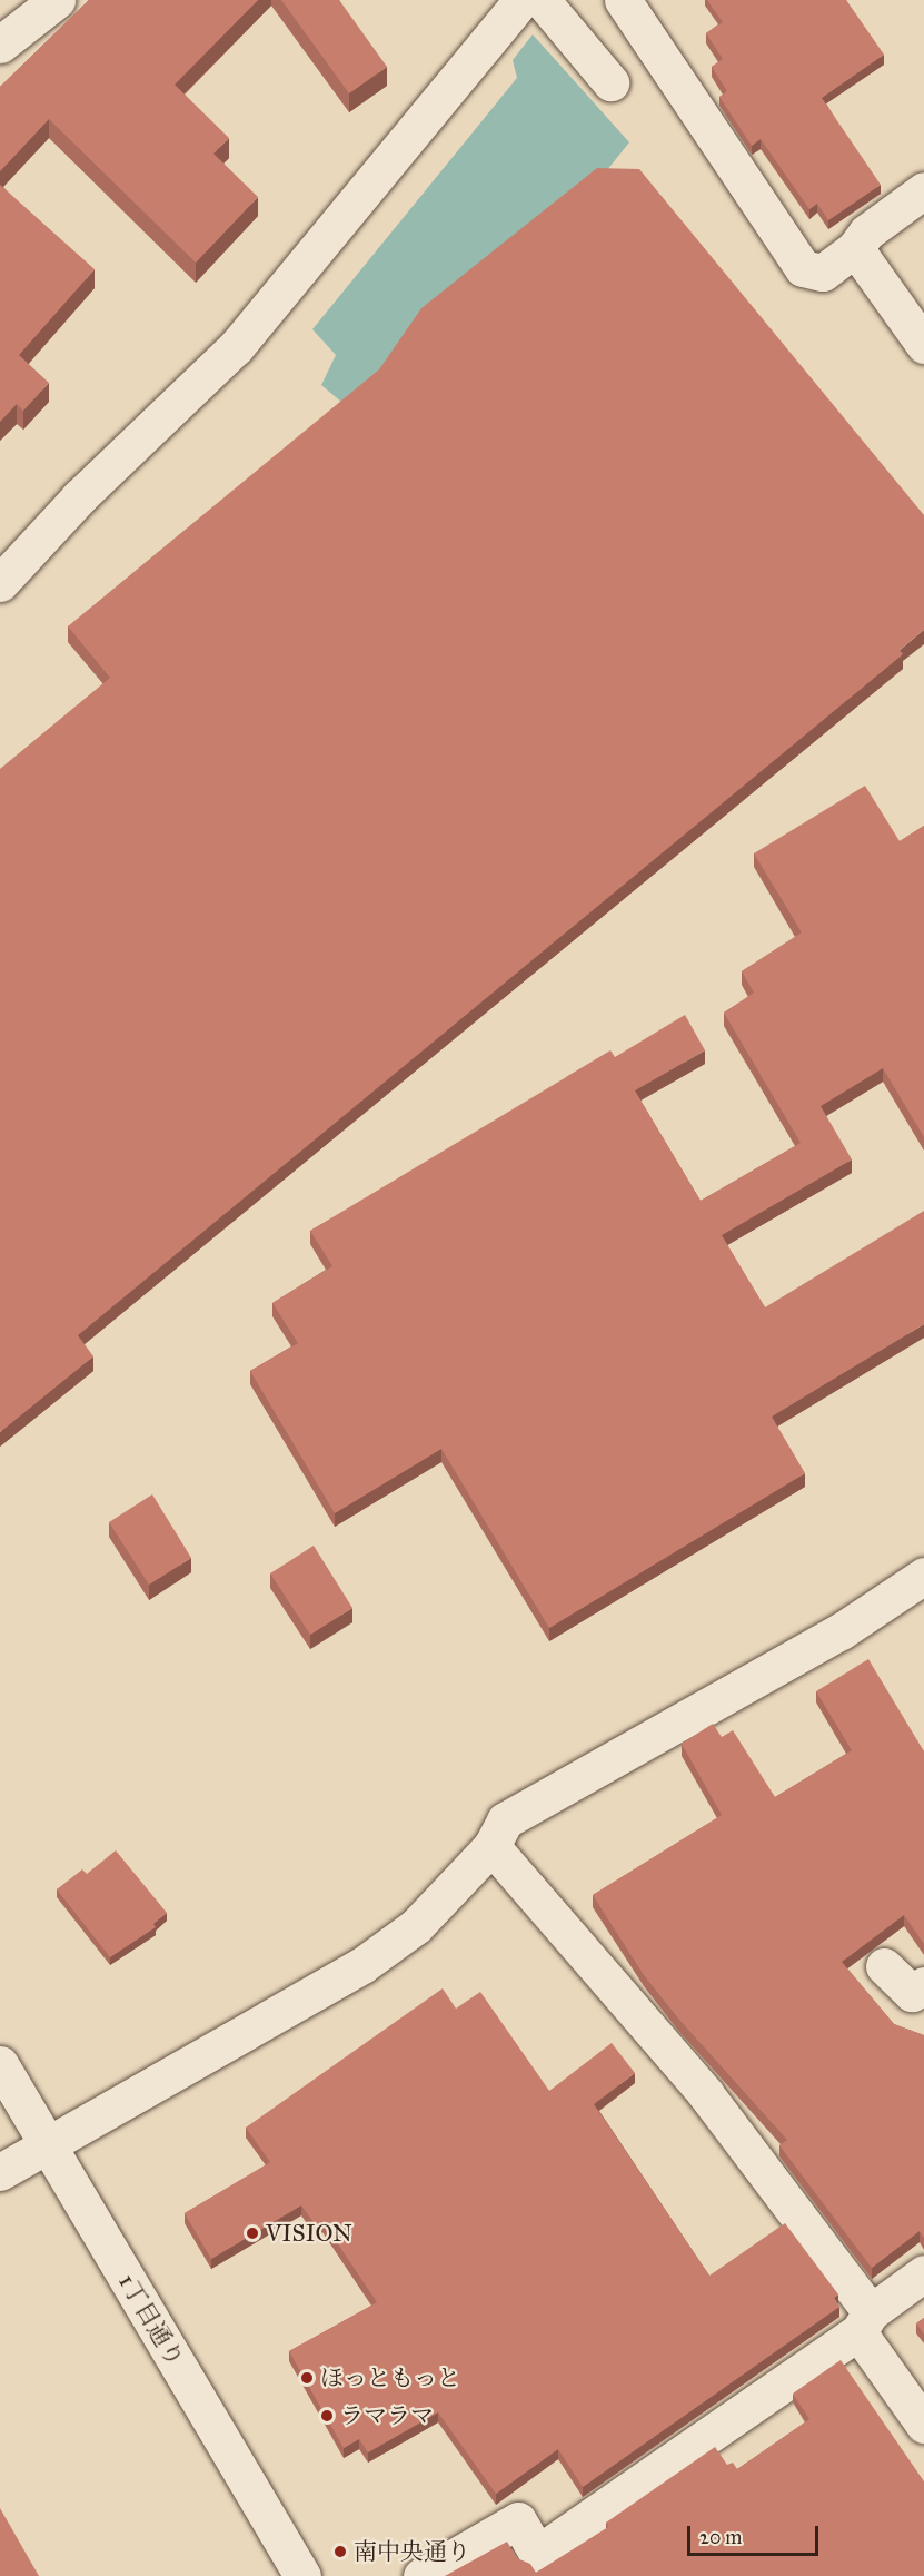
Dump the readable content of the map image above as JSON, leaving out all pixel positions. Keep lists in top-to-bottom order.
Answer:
{
  "streets": {
    "street": ["1丁目通り"]
  },
  "places": [
    "VISION",
    "ほっともっと",
    "ラマラマ",
    "南中央通り"
  ],
  "scale_bar": "20 m"
}
